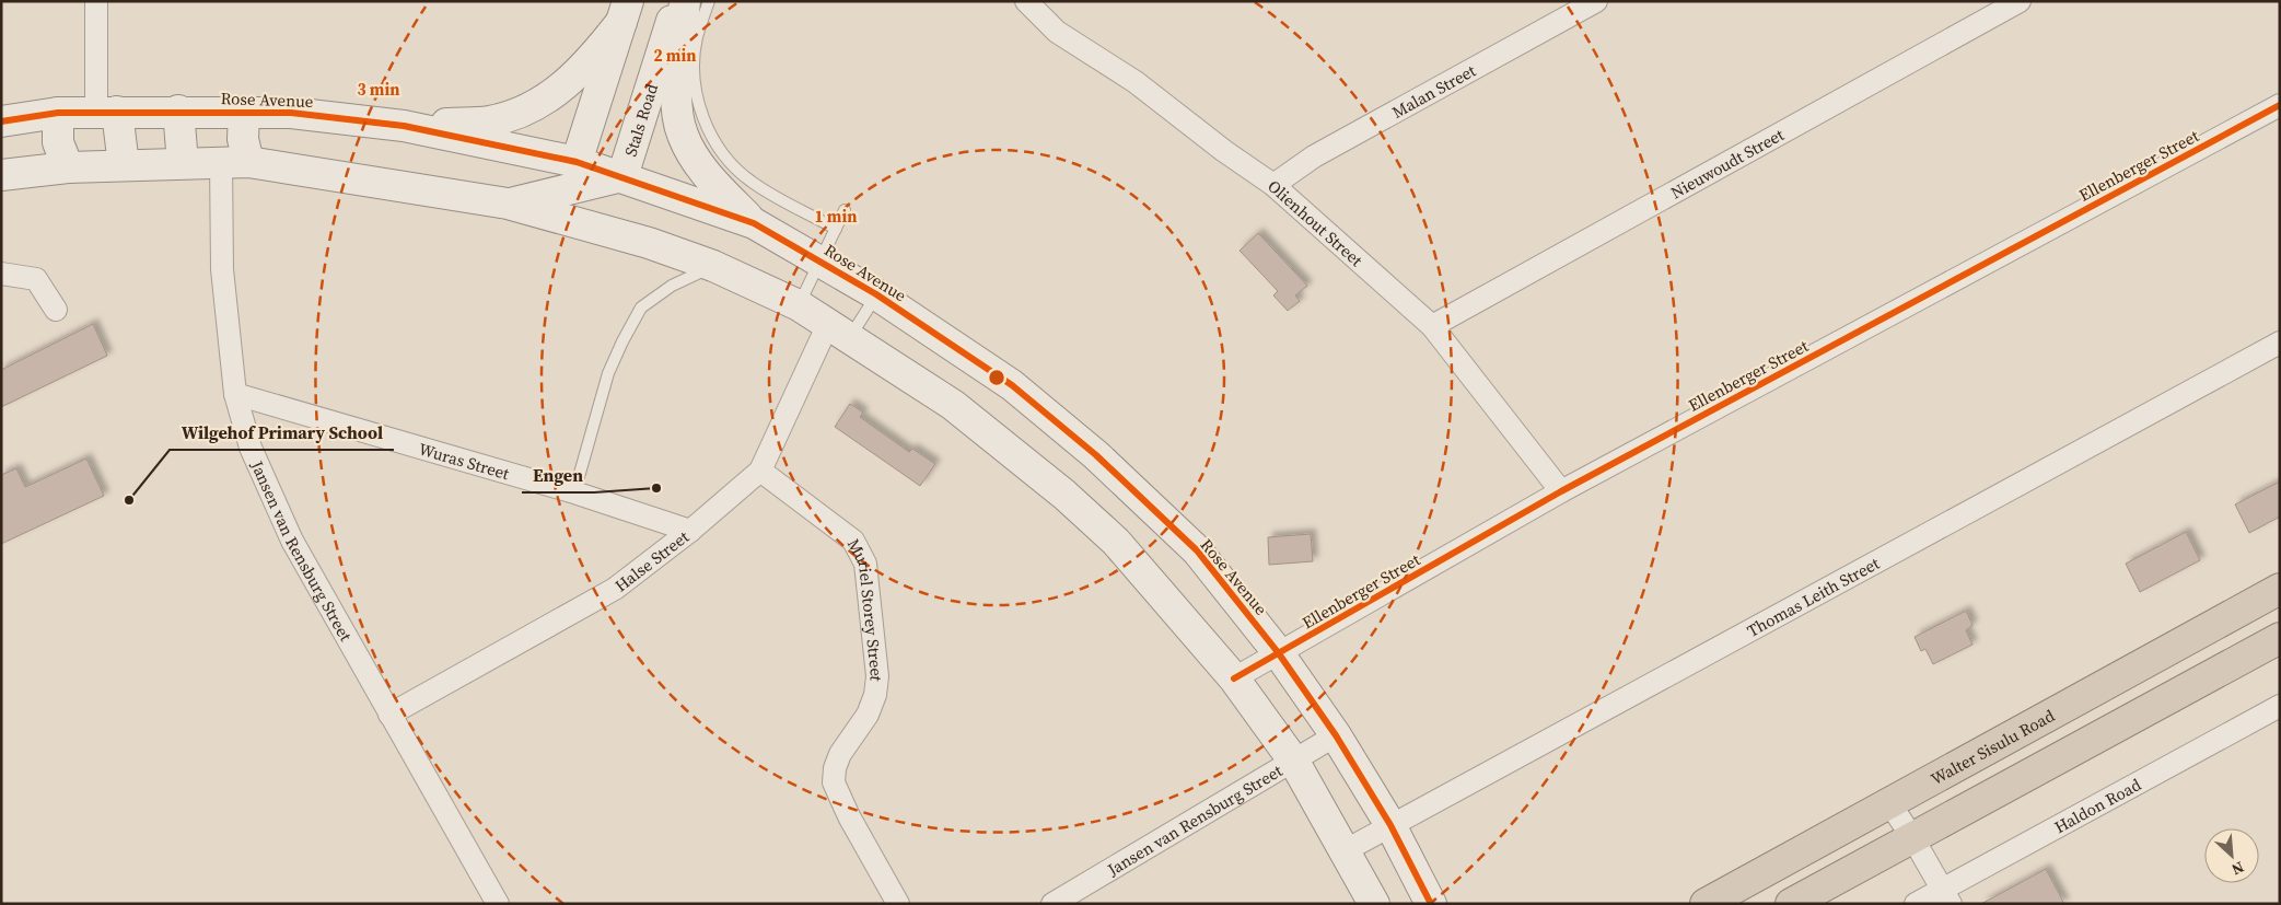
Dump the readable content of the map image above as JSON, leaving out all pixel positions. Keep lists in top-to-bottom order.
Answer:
{
  "streets": {
    "highway": ["Walter Sisulu Road"],
    "street": [
      "Malan Street",
      "Rose Avenue",
      "Stals Road",
      "Nieuwoudt Street",
      "Ellenberger Street",
      "Olienhout Street",
      "Wuras Street",
      "Jansen van Rensburg Street",
      "Halse Street",
      "Thomas Leith Street",
      "Muriel Storey Street",
      "Haldon Road"
    ]
  },
  "crossings": [
    ["Malan Street", "Olienhout Street"],
    ["Rose Avenue", "Stals Road"],
    ["Rose Avenue", "Ellenberger Street"],
    ["Rose Avenue", "Jansen van Rensburg Street"],
    ["Rose Avenue", "Thomas Leith Street"],
    ["Nieuwoudt Street", "Olienhout Street"],
    ["Ellenberger Street", "Olienhout Street"],
    ["Wuras Street", "Jansen van Rensburg Street"],
    ["Wuras Street", "Halse Street"],
    ["Jansen van Rensburg Street", "Halse Street"],
    ["Halse Street", "Muriel Storey Street"]
  ],
  "places": ["Engen", "Wilgehof Primary School"],
  "north": "bottom right",
  "rings": ["2 min", "3 min", "1 min"]
}
